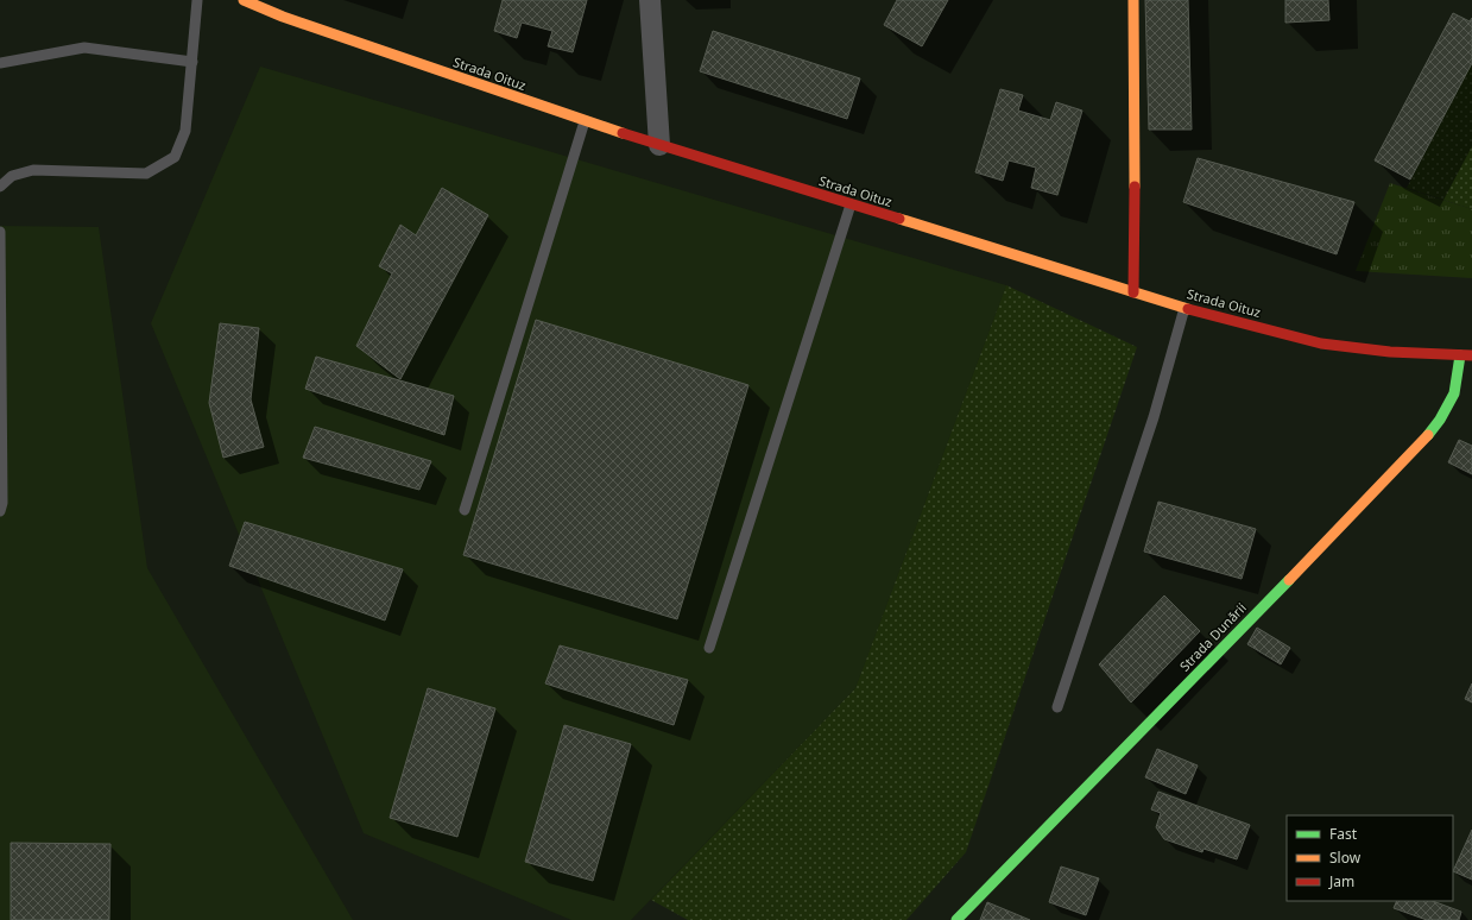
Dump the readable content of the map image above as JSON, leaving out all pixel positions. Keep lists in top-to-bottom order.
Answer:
{
  "streets": {
    "street": ["Strada Oituz", "Strada Dunării"]
  },
  "crossings": [
    ["Strada Oituz", "Strada Dunării"]
  ],
  "legend": ["Fast", "Slow", "Jam"]
}
